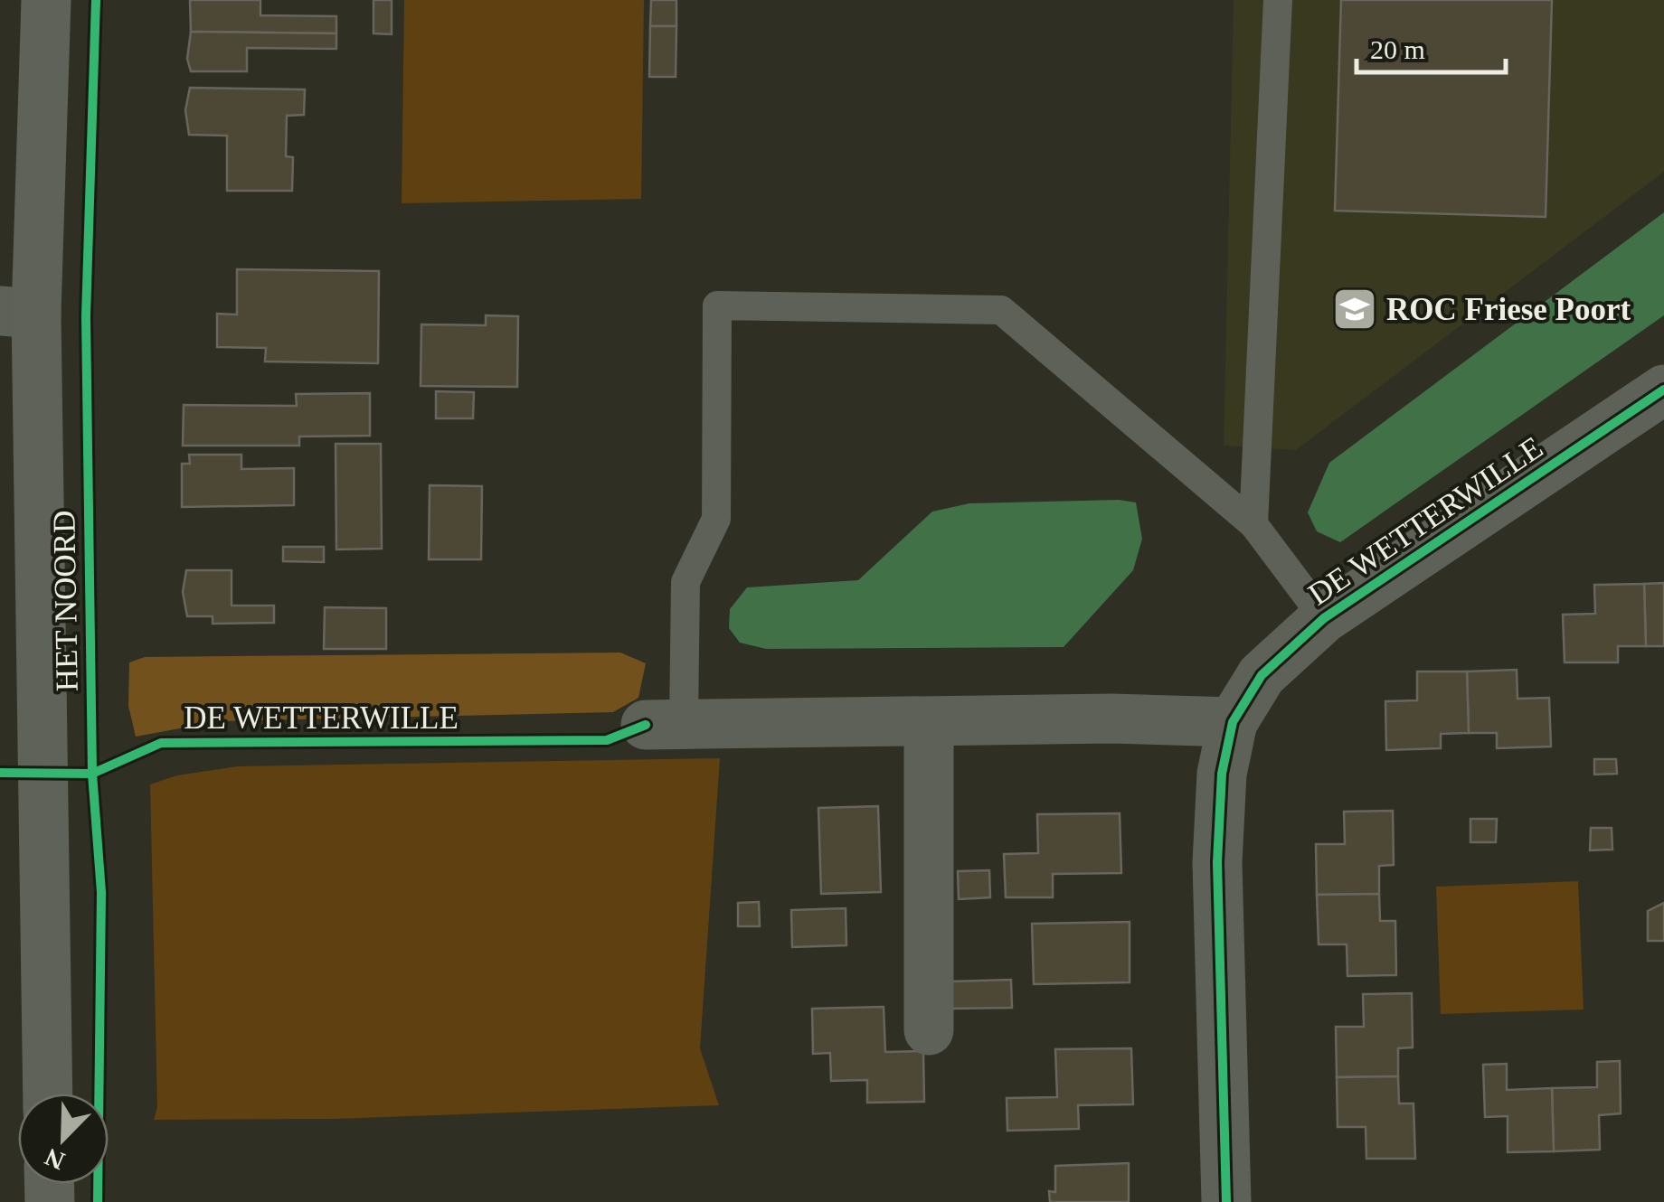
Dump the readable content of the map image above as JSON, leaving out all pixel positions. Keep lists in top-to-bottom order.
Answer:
{
  "streets": {
    "main road": ["HET NOORD"],
    "street": ["DE WETTERWILLE"]
  },
  "places": {
    "school or university": ["ROC Friese Poort"]
  },
  "scale_bar": "20 m",
  "north": "bottom left"
}
